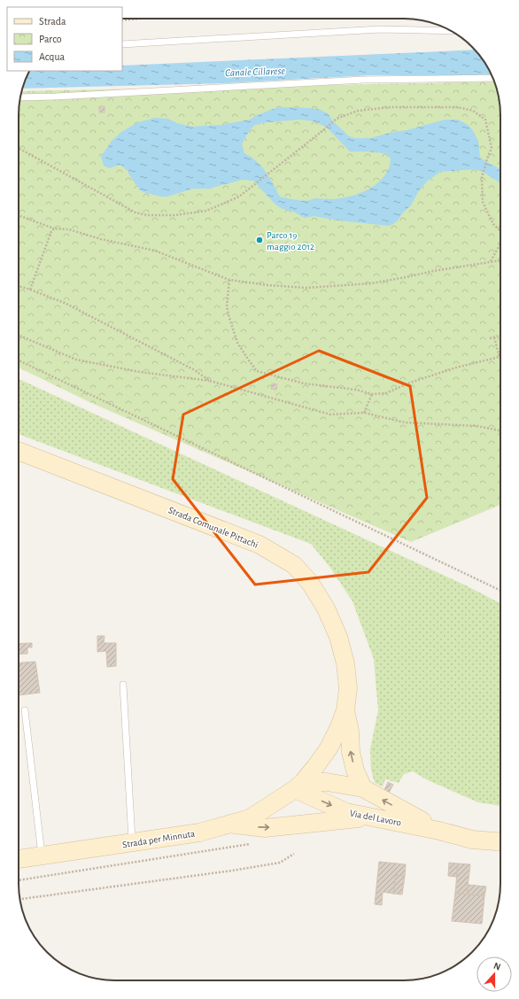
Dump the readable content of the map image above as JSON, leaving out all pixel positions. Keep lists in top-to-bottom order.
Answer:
{
  "streets": {
    "street": ["Strada Comunale Pittachi", "Via del Lavoro", "Strada per Minnuta"]
  },
  "crossings": [
    ["Strada Comunale Pittachi", "Via del Lavoro"],
    ["Strada Comunale Pittachi", "Strada per Minnuta"],
    ["Via del Lavoro", "Strada per Minnuta"]
  ],
  "water": ["Canale Cillarese"],
  "places": ["Parco 19 maggio 2012"],
  "legend": ["Strada", "Parco", "Acqua"],
  "north": "top"
}
